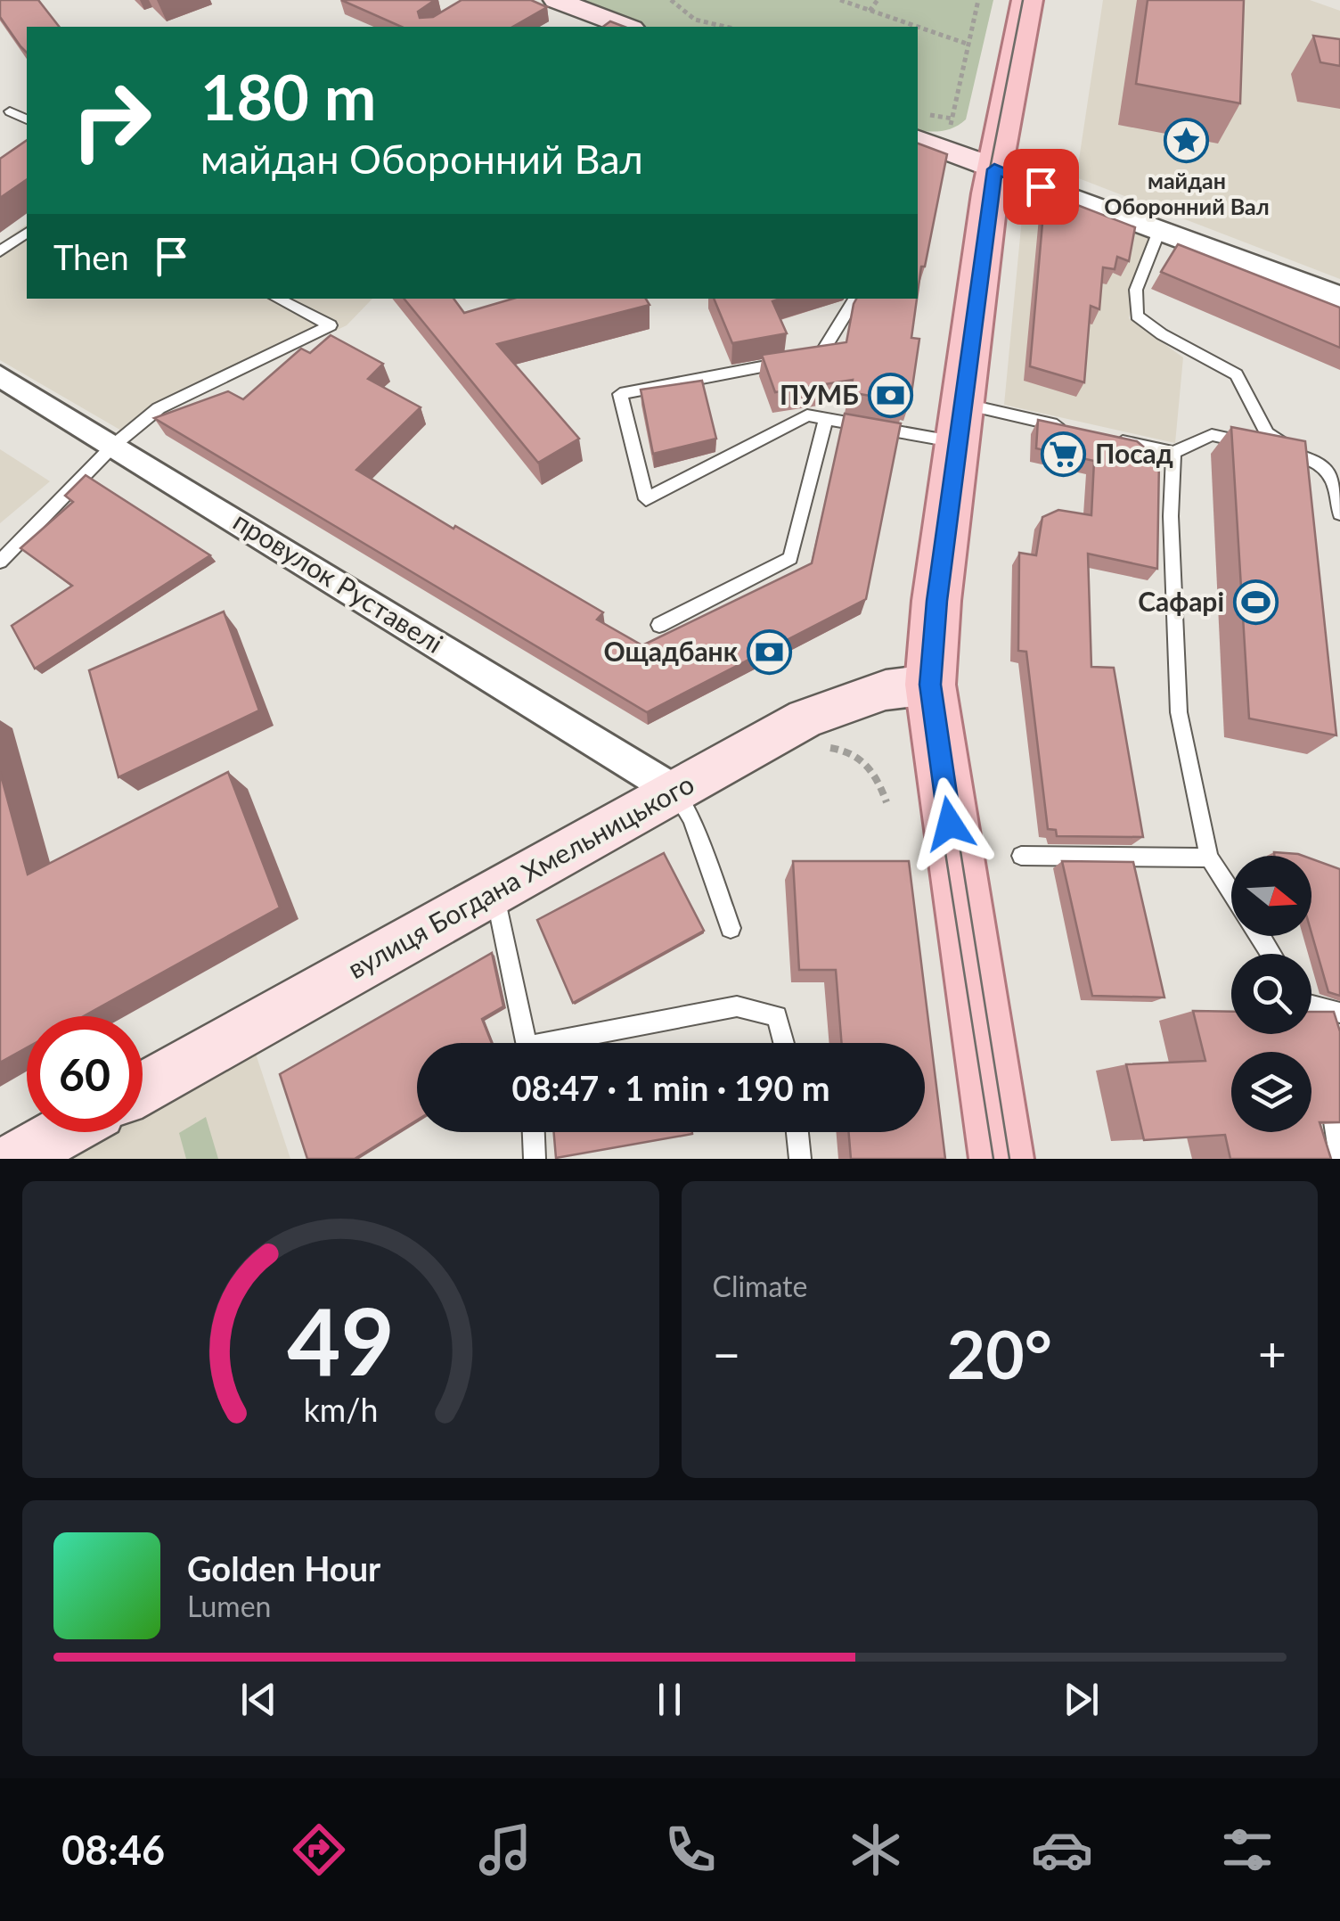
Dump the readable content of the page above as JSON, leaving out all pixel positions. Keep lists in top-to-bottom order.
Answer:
{
  "streets": {
    "main road": ["вулиця Богдана Хмельницького"],
    "street": ["провулок Руставелі"]
  },
  "crossings": [
    ["провулок Руставелі", "вулиця Богдана Хмельницького"]
  ],
  "places": {
    "place": ["майдан Оборонний Вал"],
    "bank": ["ПУМБ", "Ощадбанк"],
    "supermarket": ["Посад"],
    "sports": ["Сафарі"]
  },
  "north": "right",
  "page": {
    "turn": ["180 m", "майдан Оборонний Вал"],
    "then": "Then",
    "limit": "60",
    "trip": "08:47 · 1 min · 190 m",
    "tile": "Climate",
    "heat": ["−", "20°", "+"],
    "song": ["Golden Hour", "Lumen"],
    "tabs": "08:46",
    "gauge": ["49", "km/h"]
  }
}
